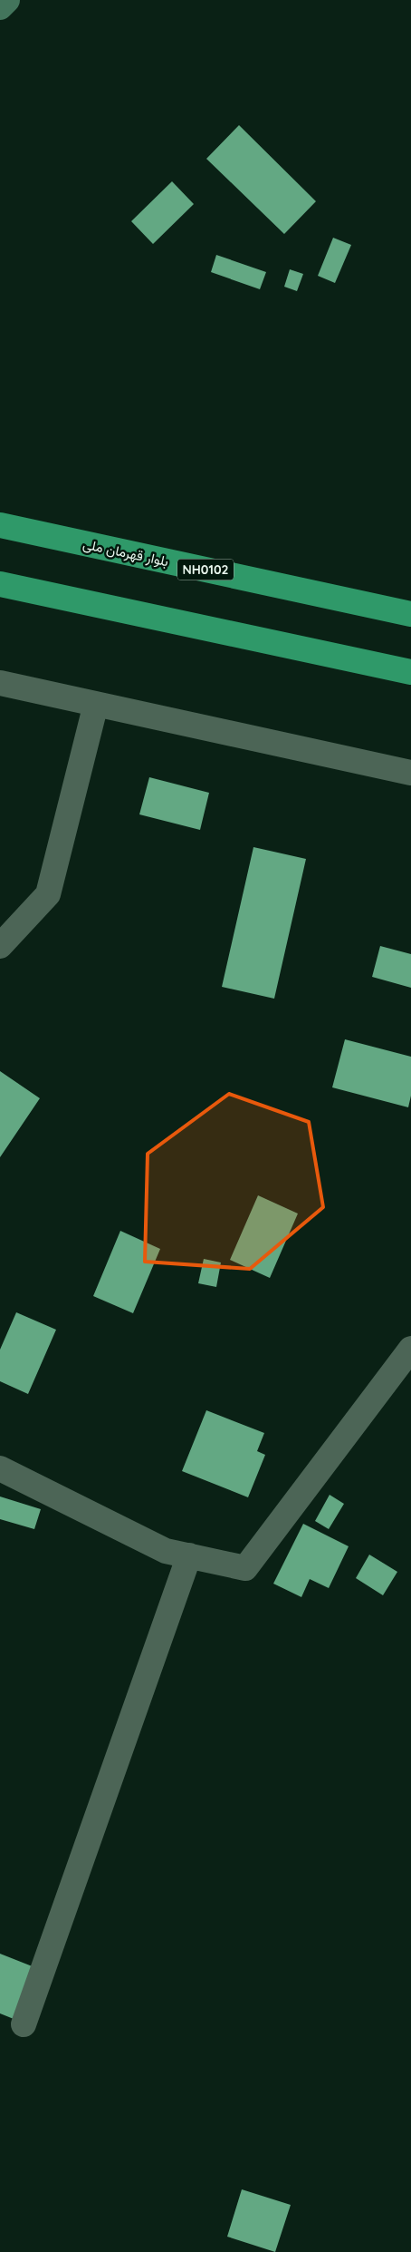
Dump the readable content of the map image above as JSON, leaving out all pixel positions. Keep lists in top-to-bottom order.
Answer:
{
  "streets": {
    "highway": ["بلوار قهرمان ملی", "NH0102"]
  }
}
